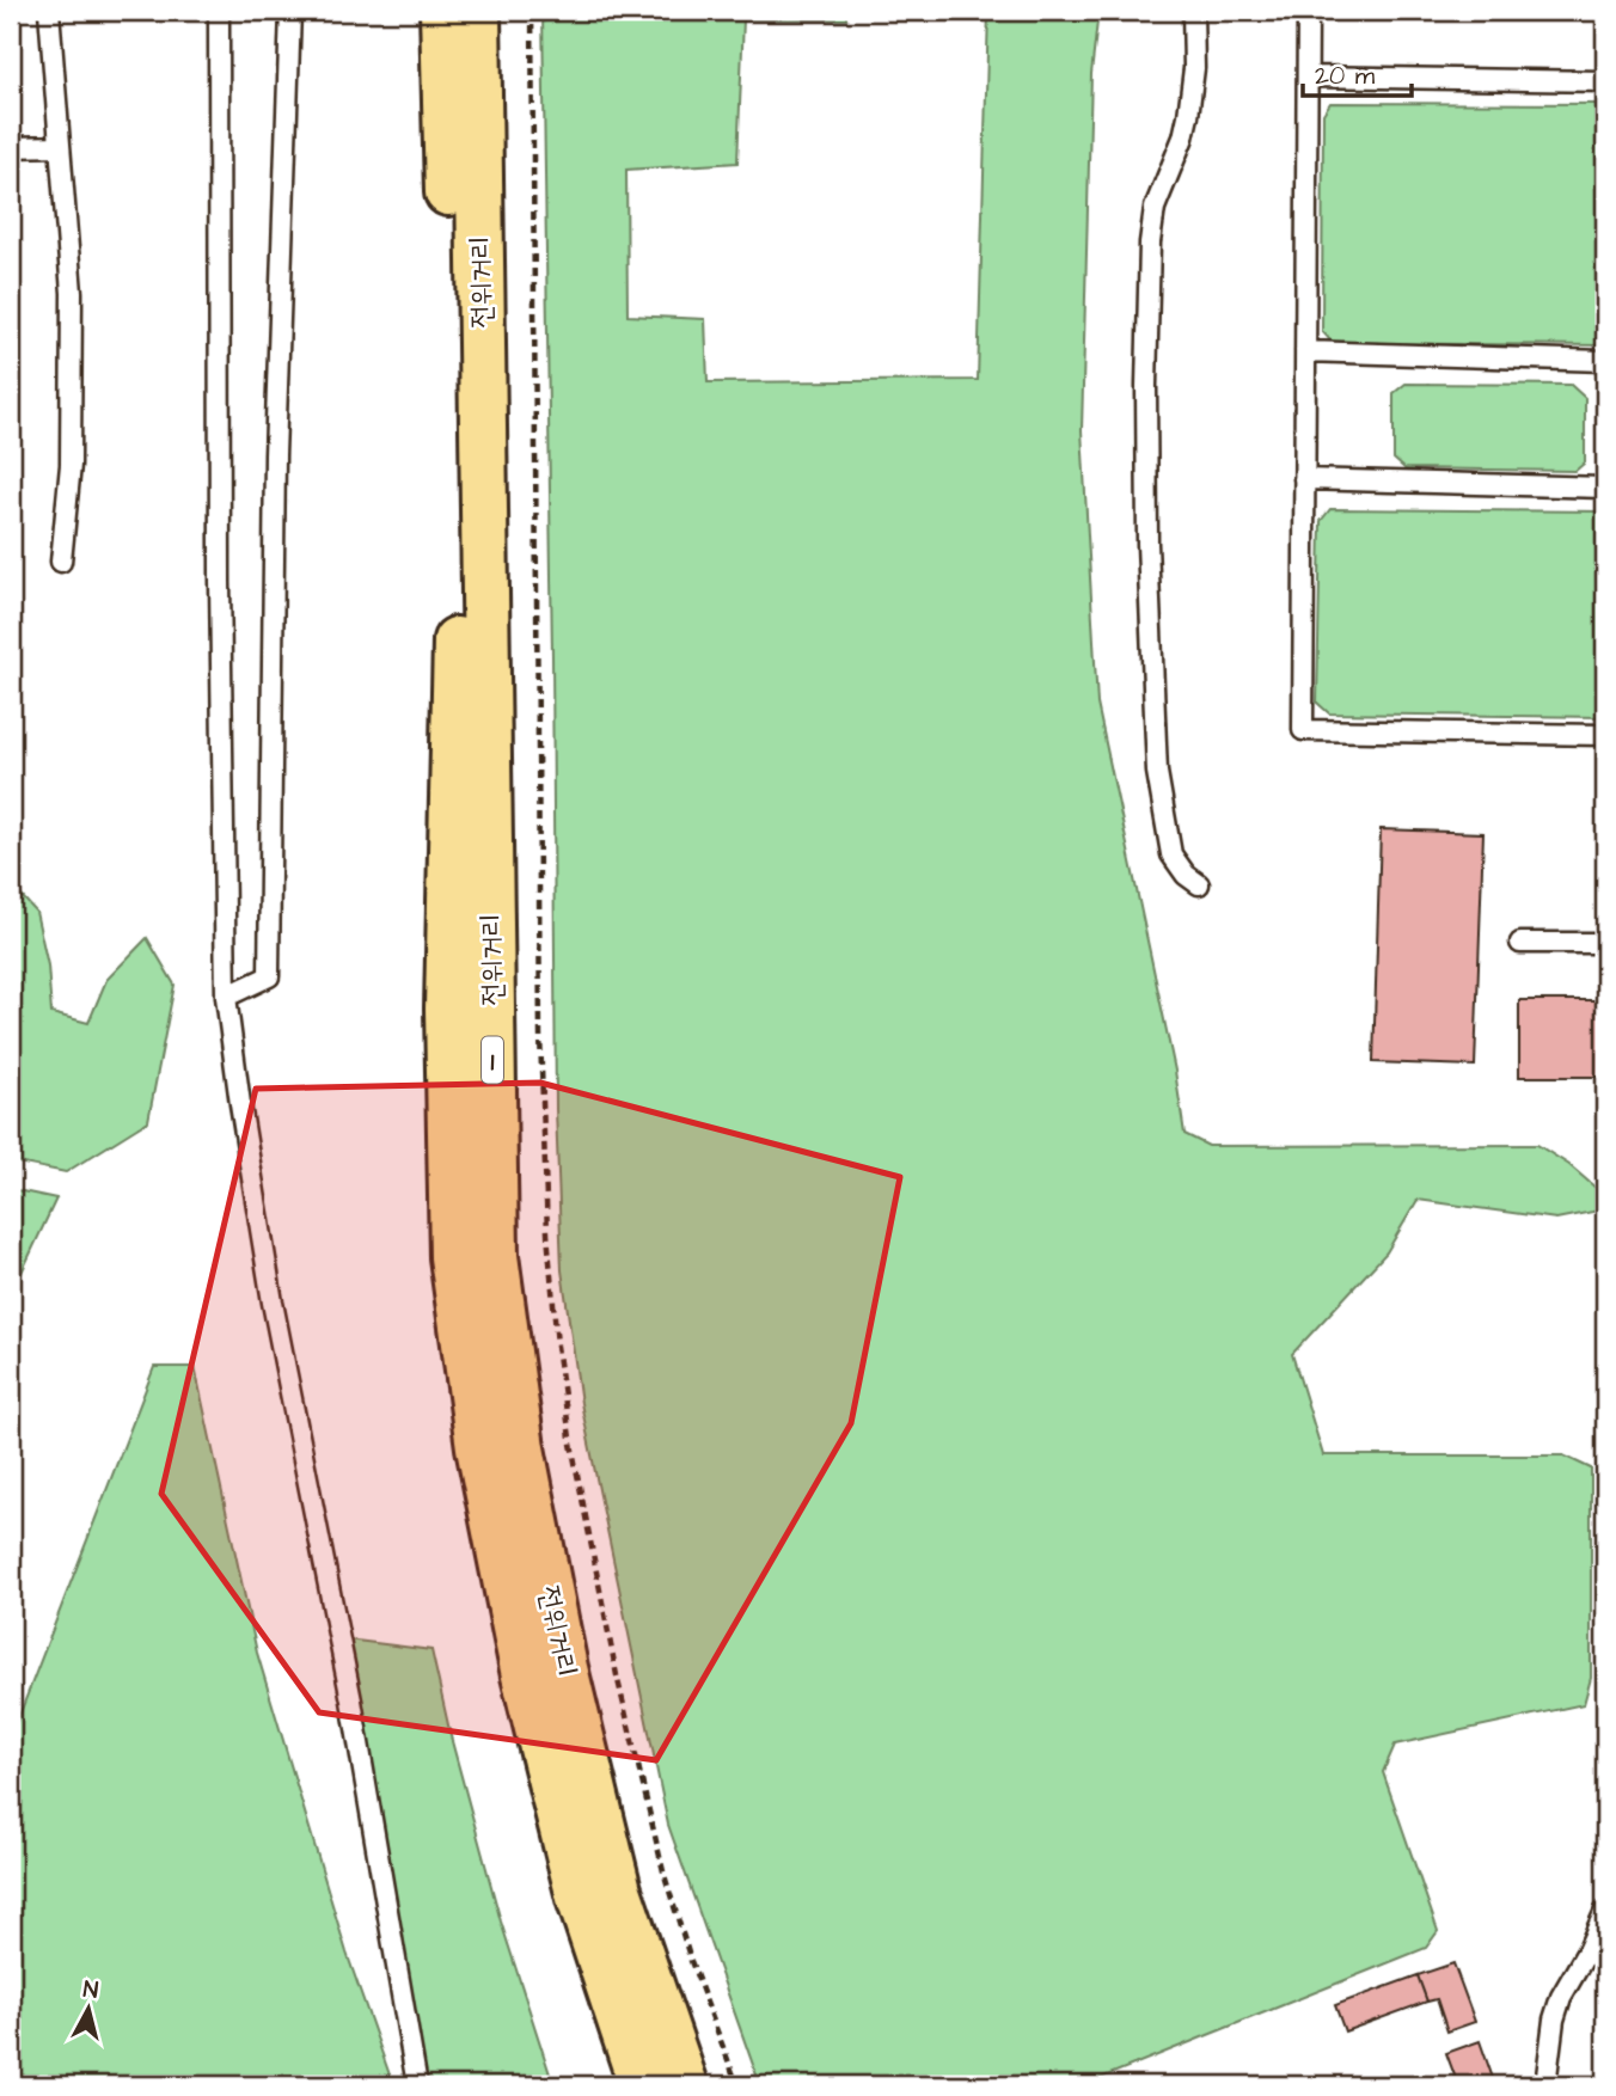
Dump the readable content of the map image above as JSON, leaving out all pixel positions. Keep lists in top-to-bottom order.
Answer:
{
  "streets": {
    "main road": ["전위거리", "1"]
  },
  "scale_bar": "20 m",
  "north": "top"
}
